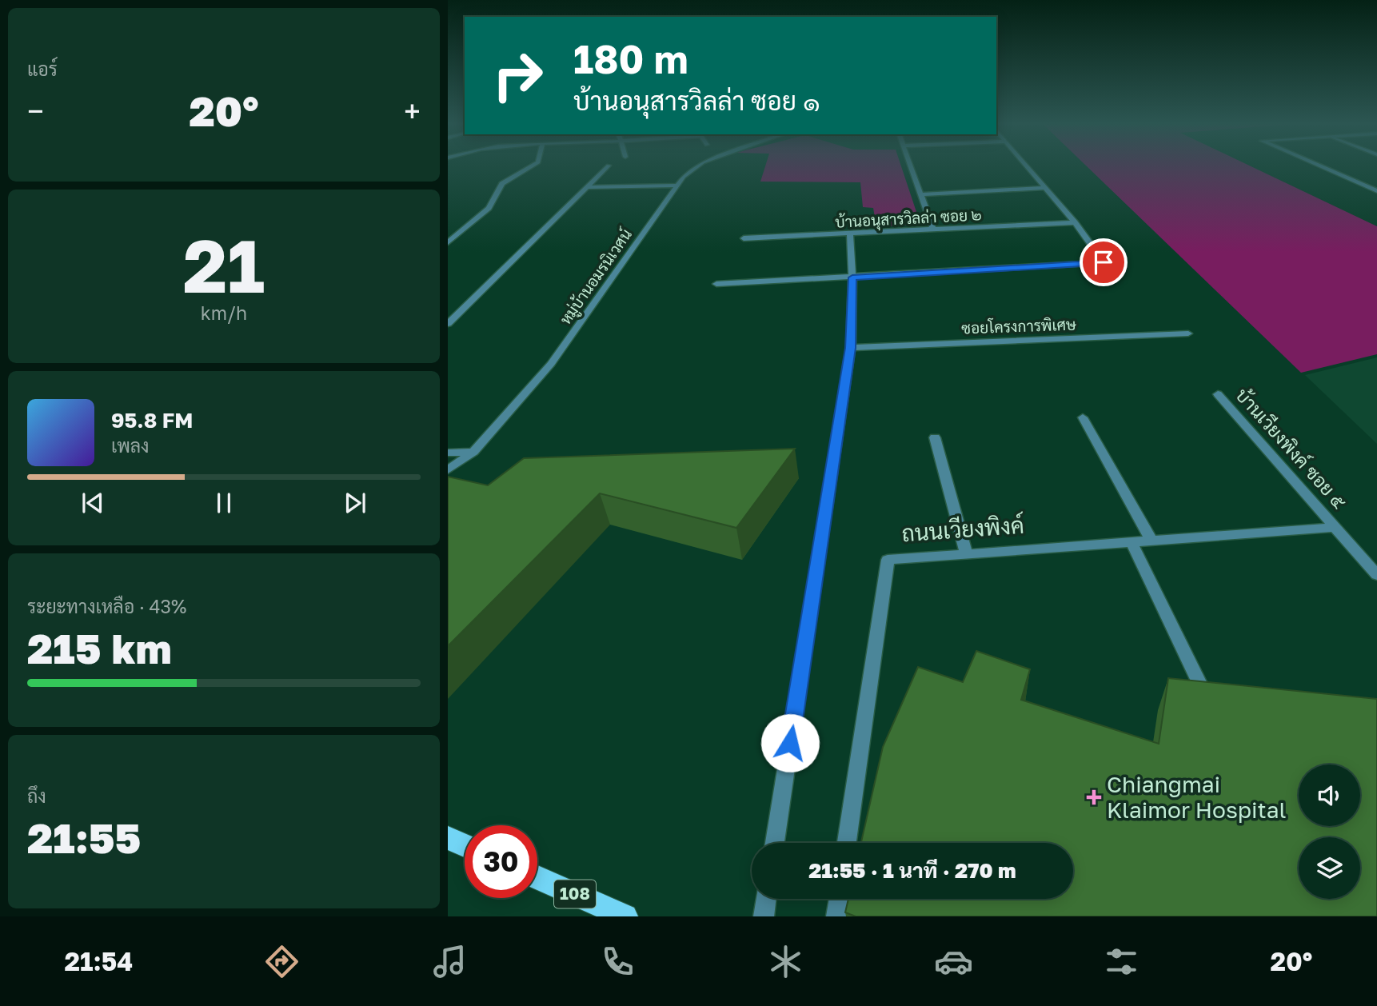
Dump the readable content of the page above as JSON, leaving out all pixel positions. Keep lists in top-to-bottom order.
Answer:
{
  "streets": {
    "main road": ["108"],
    "street": [
      "บ้านอนุสารวิลล่า ซอย ๒",
      "หมู่บ้านอมรนิเวศน์",
      "ซอยโครงการพิเศษ",
      "บ้านเวียงพิงค์ ซอย ๕",
      "ถนนเวียงพิงค์"
    ]
  },
  "crossings": [
    ["บ้านเวียงพิงค์ ซอย ๕", "ถนนเวียงพิงค์"]
  ],
  "places": {
    "health": ["Chiangmai Klaimor Hospital"]
  },
  "page": {
    "tile": [
      "แอร์",
      ["21", "km/h"],
      ["ระยะทางเหลือ · 43%", "215 km"],
      ["ถึง", "21:55"]
    ],
    "turn": ["180 m", "บ้านอนุสารวิลล่า ซอย ๑"],
    "heat": ["−", "20°", "+"],
    "song": ["95.8 FM", "เพลง"],
    "limit": "30",
    "trip": "21:55 · 1 นาที · 270 m",
    "tabs": ["21:54", "20°"]
  }
}
